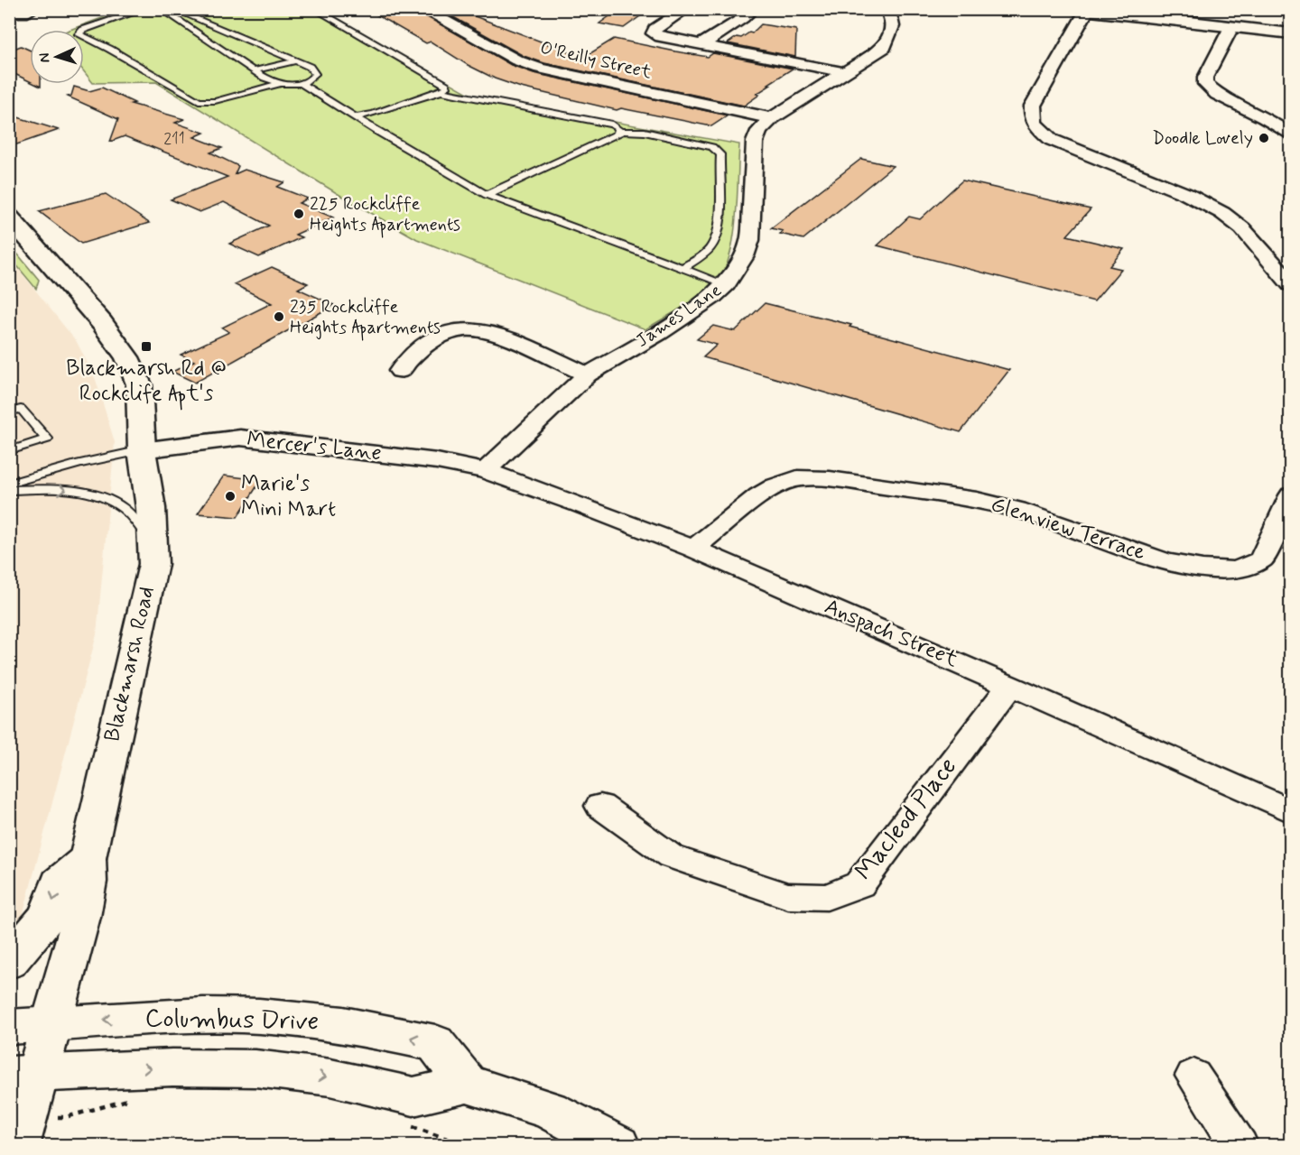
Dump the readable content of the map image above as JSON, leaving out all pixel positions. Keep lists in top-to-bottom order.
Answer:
{
  "streets": {
    "street": [
      "O'Reilly Street",
      "James Lane",
      "Mercer's Lane",
      "Glenview Terrace",
      "Anspach Street",
      "Blackmarsh Road",
      "Macleod Place",
      "Columbus Drive"
    ]
  },
  "crossings": [
    ["O'Reilly Street", "James Lane"],
    ["James Lane", "Mercer's Lane"],
    ["James Lane", "Anspach Street"],
    ["Mercer's Lane", "Anspach Street"],
    ["Mercer's Lane", "Blackmarsh Road"],
    ["Glenview Terrace", "Anspach Street"],
    ["Anspach Street", "Macleod Place"],
    ["Blackmarsh Road", "Columbus Drive"]
  ],
  "places": {
    "other": [
      "Doodle Lovely",
      "225 Rockcliffe Heights Apartments",
      "235 Rockcliffe Heights Apartments",
      "Marie's Mini Mart"
    ],
    "transit": ["Blackmarsh Rd @ Rockclife Apt's"]
  },
  "house_numbers": ["211"],
  "north": "left"
}
